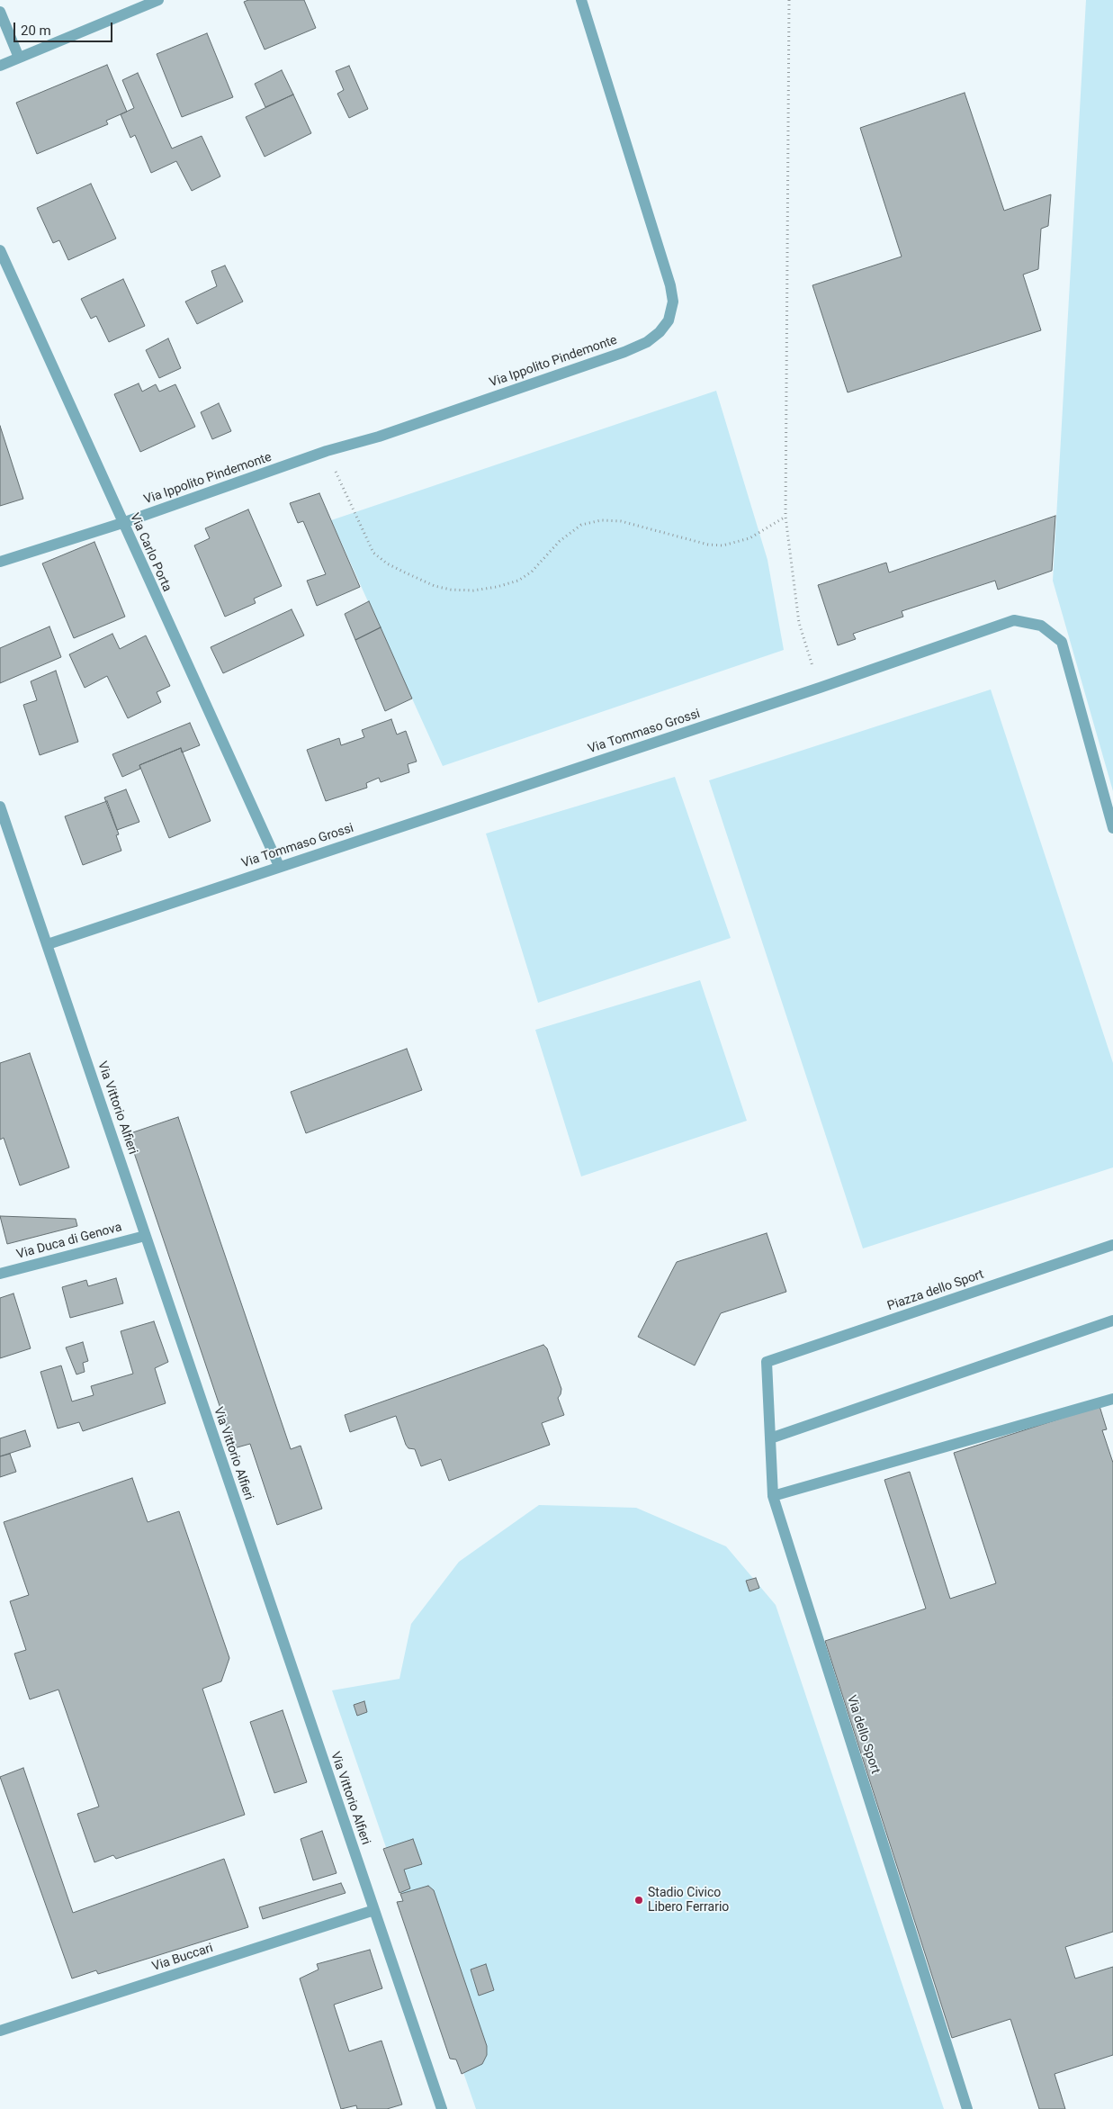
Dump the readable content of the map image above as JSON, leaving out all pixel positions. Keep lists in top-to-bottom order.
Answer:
{
  "streets": {
    "street": [
      "Via Ippolito Pindemonte",
      "Via Carlo Porta",
      "Via Tommaso Grossi",
      "Via Vittorio Alfieri",
      "Via Duca di Genova",
      "Piazza dello Sport",
      "Via dello Sport",
      "Via Buccari"
    ]
  },
  "crossings": [
    ["Via Ippolito Pindemonte", "Via Carlo Porta"],
    ["Via Carlo Porta", "Via Tommaso Grossi"],
    ["Via Tommaso Grossi", "Via Vittorio Alfieri"],
    ["Via Vittorio Alfieri", "Via Duca di Genova"],
    ["Via Vittorio Alfieri", "Via Buccari"],
    ["Piazza dello Sport", "Via dello Sport"]
  ],
  "places": ["Stadio Civico Libero Ferrario"],
  "scale_bar": "20 m"
}
